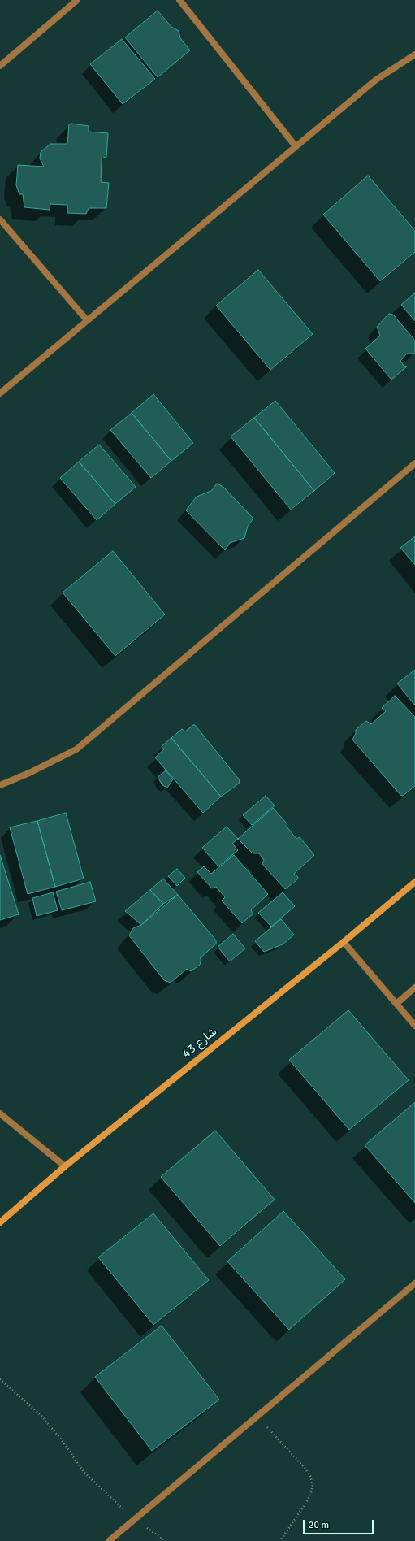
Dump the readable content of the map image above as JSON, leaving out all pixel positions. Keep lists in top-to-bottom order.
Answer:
{
  "streets": {
    "street": ["شارع 43"]
  },
  "scale_bar": "20 m"
}
